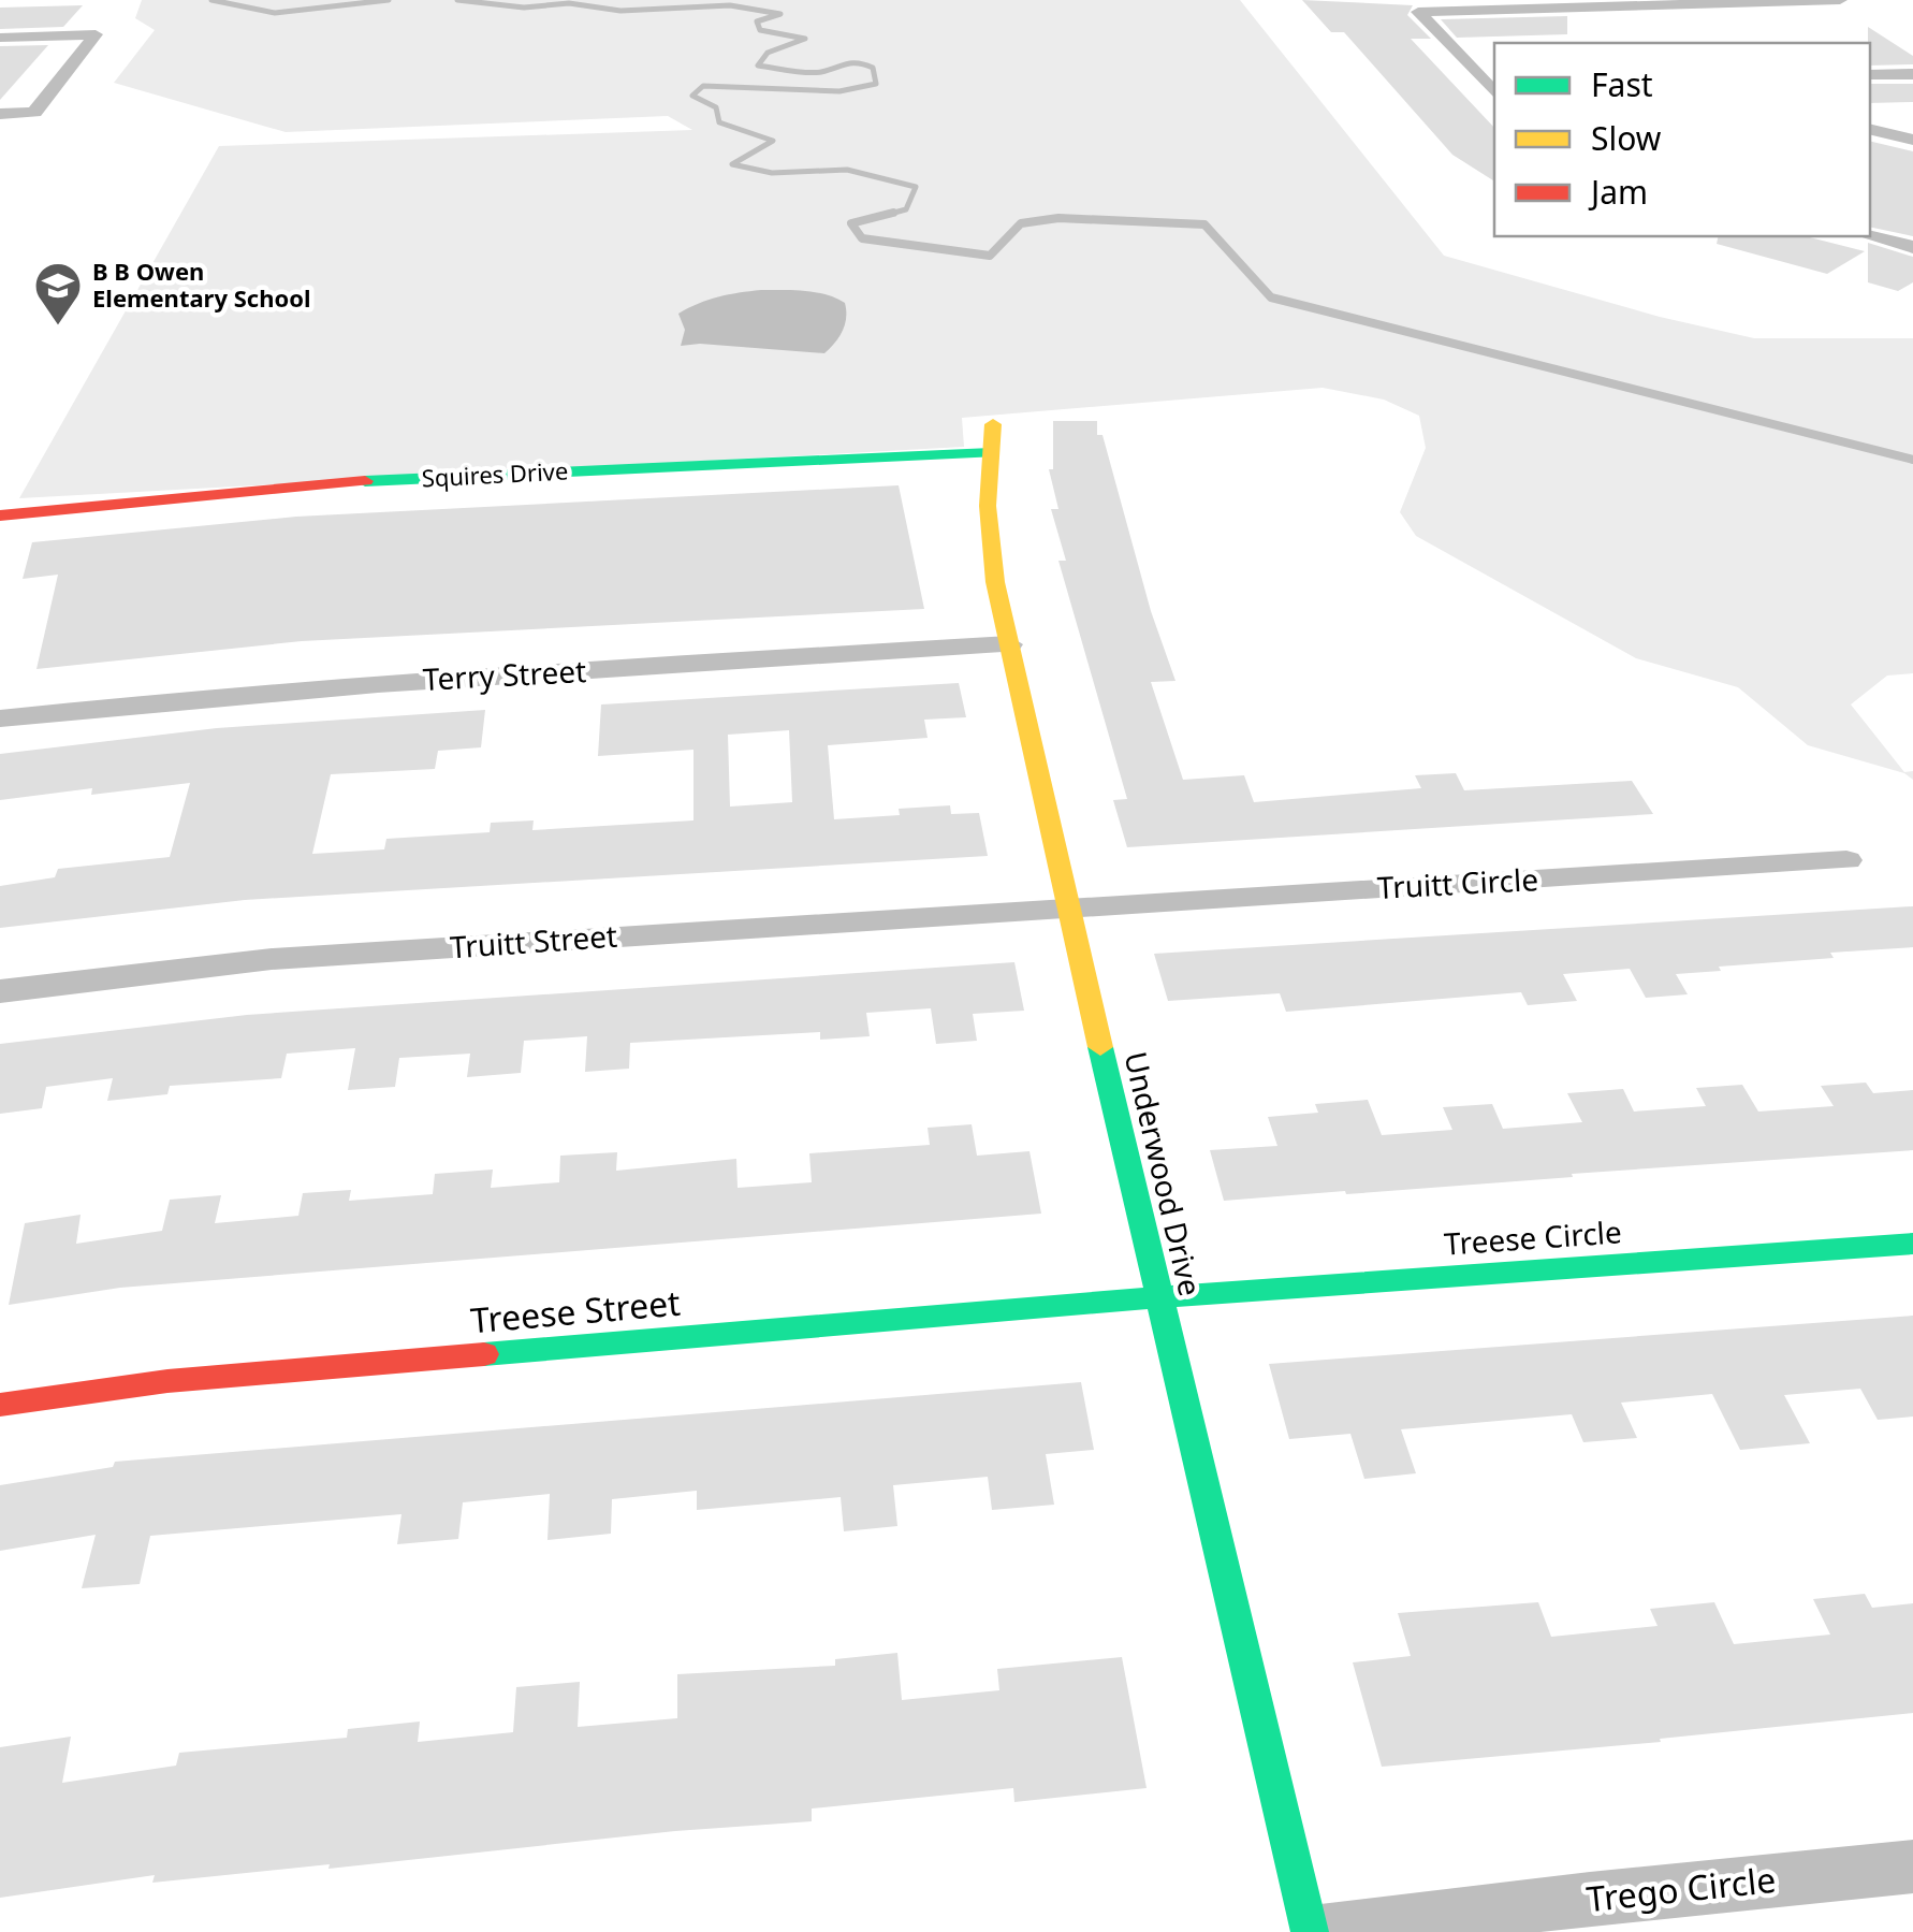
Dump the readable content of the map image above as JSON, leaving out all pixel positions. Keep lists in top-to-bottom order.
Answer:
{
  "streets": {
    "street": [
      "Squires Drive",
      "Terry Street",
      "Truitt Circle",
      "Truitt Street",
      "Underwood Drive",
      "Treese Circle",
      "Treese Street",
      "Trego Circle"
    ]
  },
  "crossings": [
    ["Squires Drive", "Underwood Drive"],
    ["Terry Street", "Underwood Drive"],
    ["Truitt Circle", "Truitt Street"],
    ["Truitt Circle", "Underwood Drive"],
    ["Truitt Street", "Underwood Drive"],
    ["Underwood Drive", "Treese Circle"],
    ["Underwood Drive", "Treese Street"],
    ["Treese Circle", "Treese Street"]
  ],
  "places": {
    "school or university": ["B B Owen Elementary School"]
  },
  "legend": ["Fast", "Slow", "Jam"]
}
